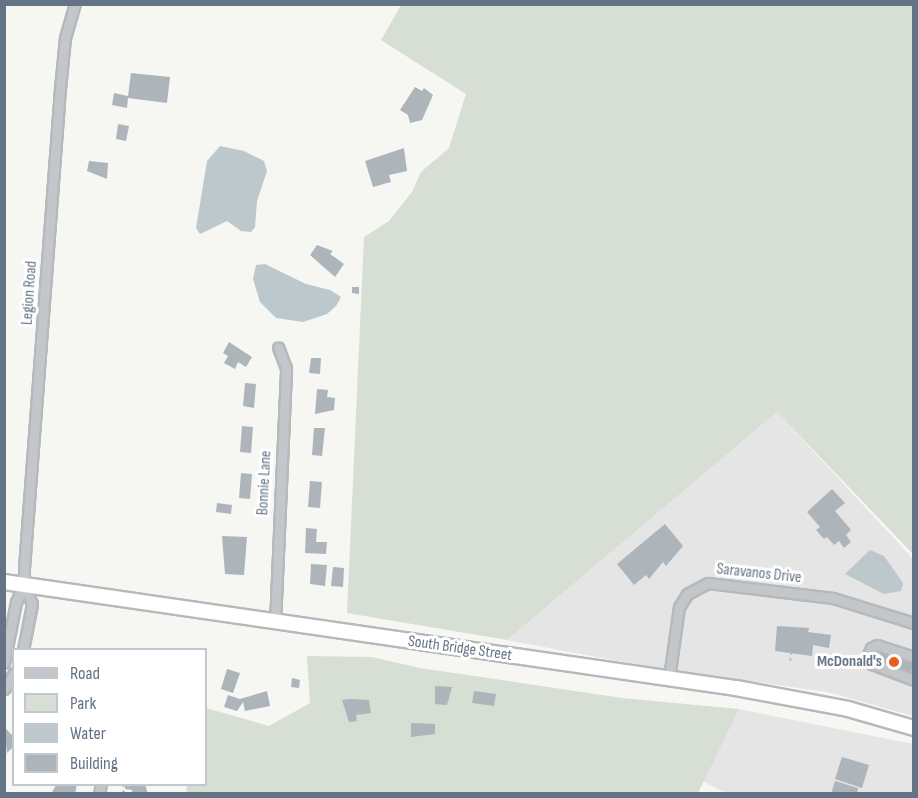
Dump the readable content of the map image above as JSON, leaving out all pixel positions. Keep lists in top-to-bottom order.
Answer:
{
  "streets": {
    "highway": ["South Bridge Street"],
    "street": ["Legion Road", "Bonnie Lane", "Saravanos Drive"]
  },
  "crossings": [
    ["Legion Road", "South Bridge Street"],
    ["Bonnie Lane", "South Bridge Street"],
    ["Saravanos Drive", "South Bridge Street"]
  ],
  "places": ["McDonald's"],
  "legend": [
    "Road",
    "Park",
    "Water",
    "Building"
  ]
}
